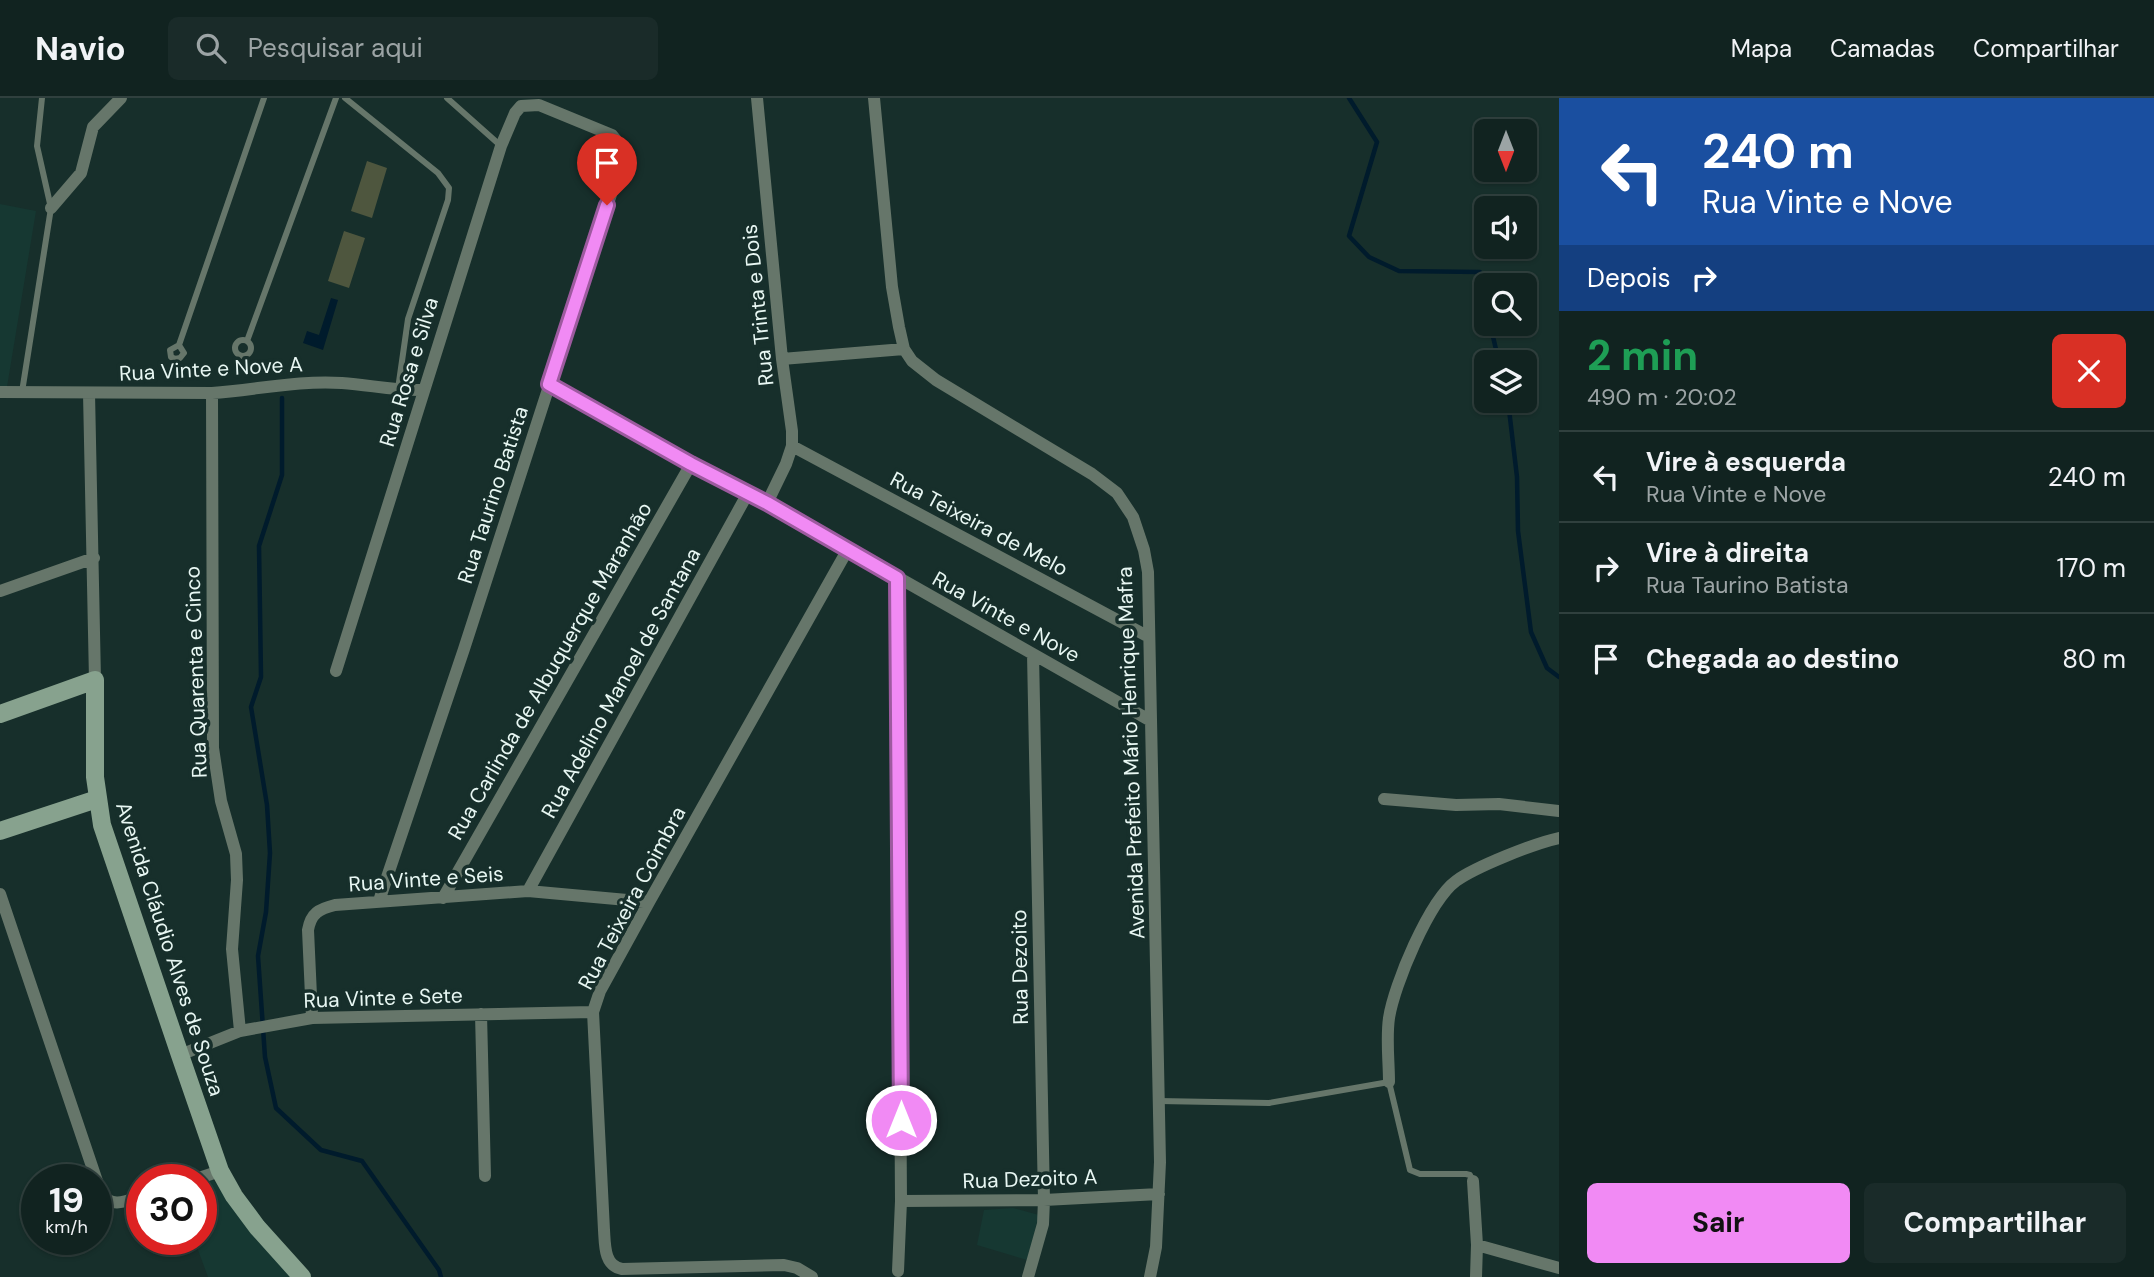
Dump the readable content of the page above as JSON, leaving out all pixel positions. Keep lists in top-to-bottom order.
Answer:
{
  "streets": {
    "street": [
      "Rua Trinta e Dois",
      "Rua Vinte e Nove A",
      "Rua Rosa e Silva",
      "Rua Taurino Batista",
      "Rua Teixeira de Melo",
      "Rua Vinte e Nove",
      "Rua Carlinda de Albuquerque Maranhão",
      "Rua Quarenta e Cinco",
      "Rua Adelino Manoel de Santana",
      "Avenida Prefeito Mário Henrique Mafra",
      "Rua Vinte e Seis",
      "Rua Teixeira Coimbra",
      "Avenida Cláudio Alves de Souza",
      "Rua Dezoito",
      "Rua Vinte e Sete",
      "Rua Dezoito A"
    ]
  },
  "crossings": [
    ["Rua Trinta e Dois", "Rua Teixeira de Melo"],
    ["Rua Trinta e Dois", "Rua Vinte e Nove"],
    ["Rua Vinte e Nove A", "Rua Rosa e Silva"],
    ["Rua Vinte e Nove A", "Rua Quarenta e Cinco"],
    ["Rua Vinte e Nove A", "Avenida Cláudio Alves de Souza"],
    ["Rua Rosa e Silva", "Rua Taurino Batista"],
    ["Rua Taurino Batista", "Rua Vinte e Nove"],
    ["Rua Taurino Batista", "Rua Vinte e Seis"],
    ["Rua Teixeira de Melo", "Avenida Prefeito Mário Henrique Mafra"],
    ["Rua Vinte e Nove", "Rua Carlinda de Albuquerque Maranhão"],
    ["Rua Vinte e Nove", "Rua Adelino Manoel de Santana"],
    ["Rua Vinte e Nove", "Avenida Prefeito Mário Henrique Mafra"],
    ["Rua Vinte e Nove", "Rua Teixeira Coimbra"],
    ["Rua Vinte e Nove", "Rua Dezoito"],
    ["Rua Carlinda de Albuquerque Maranhão", "Rua Vinte e Seis"],
    ["Rua Quarenta e Cinco", "Rua Vinte e Sete"],
    ["Rua Adelino Manoel de Santana", "Rua Vinte e Seis"],
    ["Avenida Prefeito Mário Henrique Mafra", "Rua Dezoito A"],
    ["Rua Vinte e Seis", "Rua Teixeira Coimbra"],
    ["Rua Vinte e Seis", "Rua Vinte e Sete"],
    ["Rua Teixeira Coimbra", "Rua Vinte e Sete"],
    ["Avenida Cláudio Alves de Souza", "Rua Vinte e Sete"],
    ["Rua Dezoito", "Rua Dezoito A"]
  ],
  "north": "bottom",
  "page": {
    "header": "Navio",
    "search": "Pesquisar aqui",
    "nav": ["Mapa", "Camadas", "Compartilhar"],
    "turn": ["240 m", "Rua Vinte e Nove"],
    "then": "Depois",
    "heading": ["2 min", "490 m · 20:02"],
    "list": [
      {
        "name": "Vire à esquerda",
        "note": "Rua Vinte e Nove",
        "value": "240 m"
      },
      {
        "name": "Vire à direita",
        "note": "Rua Taurino Batista",
        "value": "170 m"
      },
      {
        "name": "Chegada ao destino",
        "value": "80 m"
      }
    ],
    "speed": "19 km/h",
    "limit": "30",
    "buttons": ["Sair", "Compartilhar"]
  }
}
